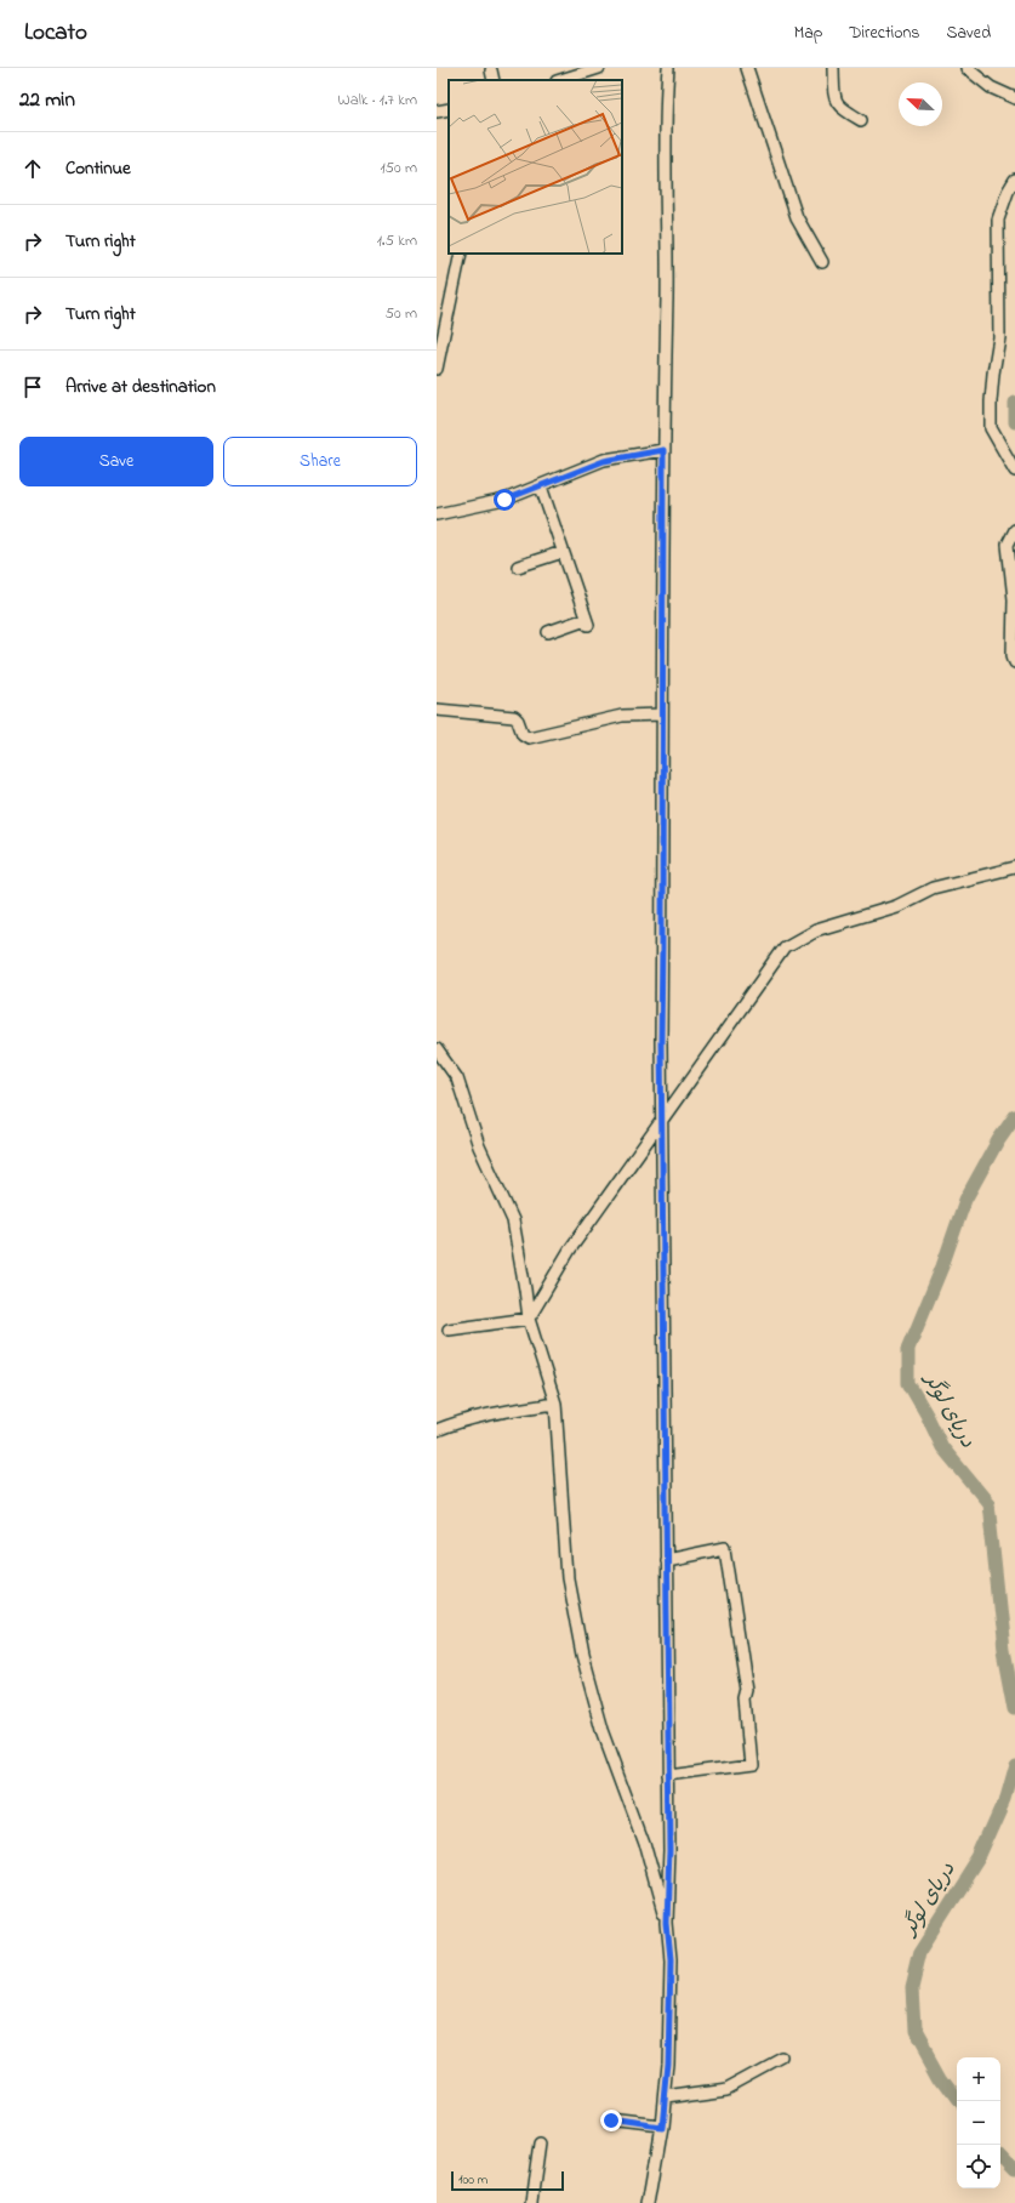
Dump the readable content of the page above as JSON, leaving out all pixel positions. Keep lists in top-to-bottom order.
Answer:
{
  "water": ["دریای لوگر"],
  "scale_bar": "100 m",
  "north": "top left",
  "page": {
    "header": "Locato",
    "nav": ["Map", "Directions", "Saved"],
    "heading": ["22 min", "Walk · 1.7 km"],
    "list": [
      ["Continue", "150 m"],
      ["Turn right", "1.5 km"],
      ["Turn right", "50 m"],
      "Arrive at destination"
    ],
    "buttons": ["Save", "Share"],
    "map_buttons": ["+", "−"],
    "scale": "100 m"
  }
}
